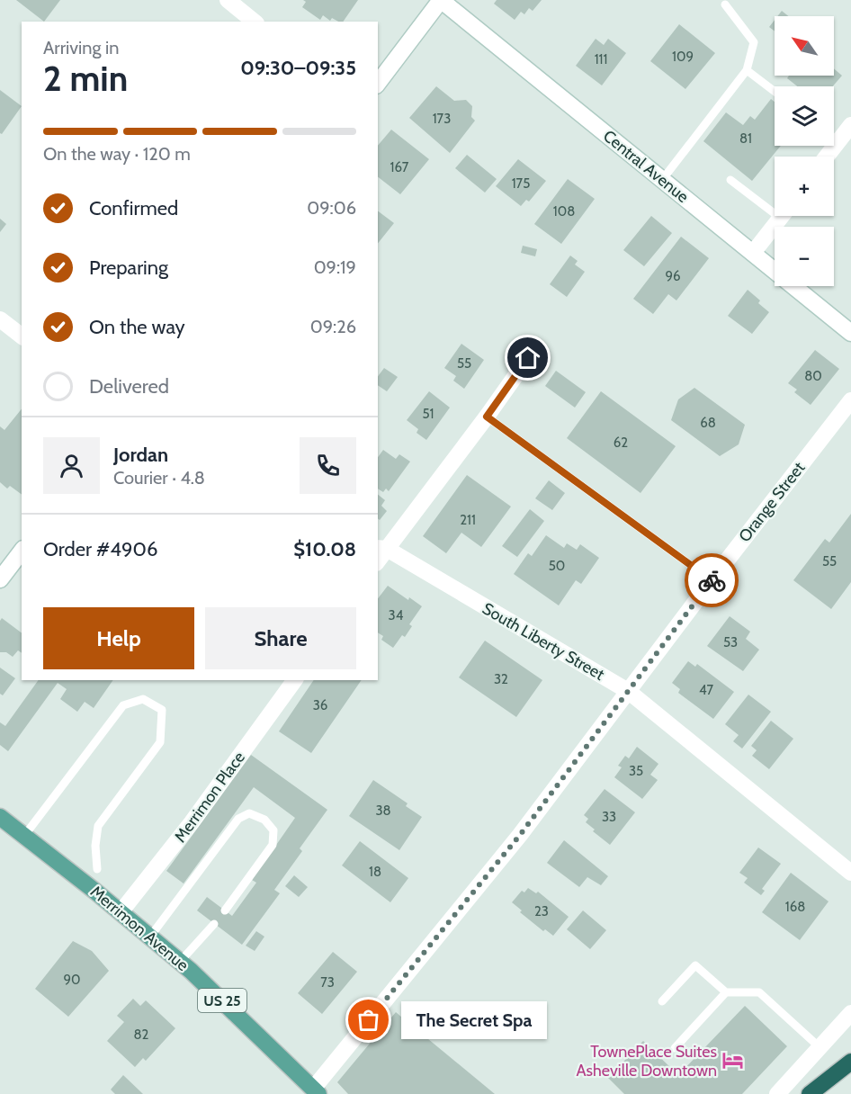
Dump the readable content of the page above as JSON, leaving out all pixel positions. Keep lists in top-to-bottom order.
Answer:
{
  "streets": {
    "main road": ["Merrimon Avenue", "US 25"],
    "street": [
      "Central Avenue",
      "Orange Street",
      "South Liberty Street",
      "Merrimon Place"
    ]
  },
  "crossings": [
    ["Orange Street", "South Liberty Street"],
    ["Orange Street", "Merrimon Avenue"],
    ["Merrimon Place", "Merrimon Avenue"]
  ],
  "places": {
    "other": ["The Secret Spa"],
    "hotel": ["TownePlace Suites Asheville Downtown"]
  },
  "house_numbers": [
    "109",
    "111",
    "173",
    "81",
    "167",
    "175",
    "108",
    "96",
    "55",
    "80",
    "51",
    "68",
    "62",
    "211",
    "55",
    "50",
    "34",
    "53",
    "32",
    "47",
    "36",
    "35",
    "38",
    "33",
    "18",
    "168",
    "23",
    "90",
    "73",
    "82"
  ],
  "north": "top left",
  "page": {
    "map_buttons": ["+", "−"],
    "heading": ["2 min", "Arriving in", "09:30–09:35"],
    "panel": [
      "Jordan",
      "Courier · 4.8",
      "Order #4906",
      "$10.08"
    ],
    "bar": "On the way · 120 m",
    "list": [
      ["Confirmed", "09:06"],
      ["Preparing", "09:19"],
      ["On the way", "09:26"],
      "Delivered"
    ],
    "buttons": ["Help", "Share"],
    "bubble": "The Secret Spa"
  }
}
